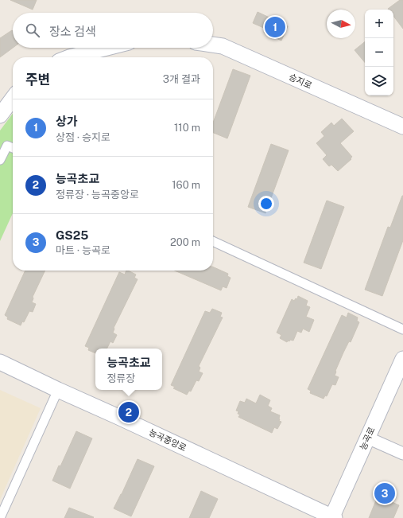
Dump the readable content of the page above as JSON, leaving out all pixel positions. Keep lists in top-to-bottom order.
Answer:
{
  "streets": {
    "street": ["승지로", "능곡로", "능곡중앙로"]
  },
  "crossings": [
    ["능곡로", "능곡중앙로"]
  ],
  "north": "right",
  "page": {
    "map_buttons": ["+", "−"],
    "search": "장소 검색",
    "pins": ["1", "2", "3"],
    "heading": ["주변", "3개 결과"],
    "list": [
      {
        "mark": "1",
        "name": "상가",
        "note": "상점 · 승지로",
        "value": "110 m"
      },
      {
        "mark": "2",
        "name": "능곡초교",
        "note": "정류장 · 능곡중앙로",
        "value": "160 m"
      },
      {
        "mark": "3",
        "name": "GS25",
        "note": "마트 · 능곡로",
        "value": "200 m"
      }
    ],
    "popup": ["능곡초교", "정류장"]
  }
}
